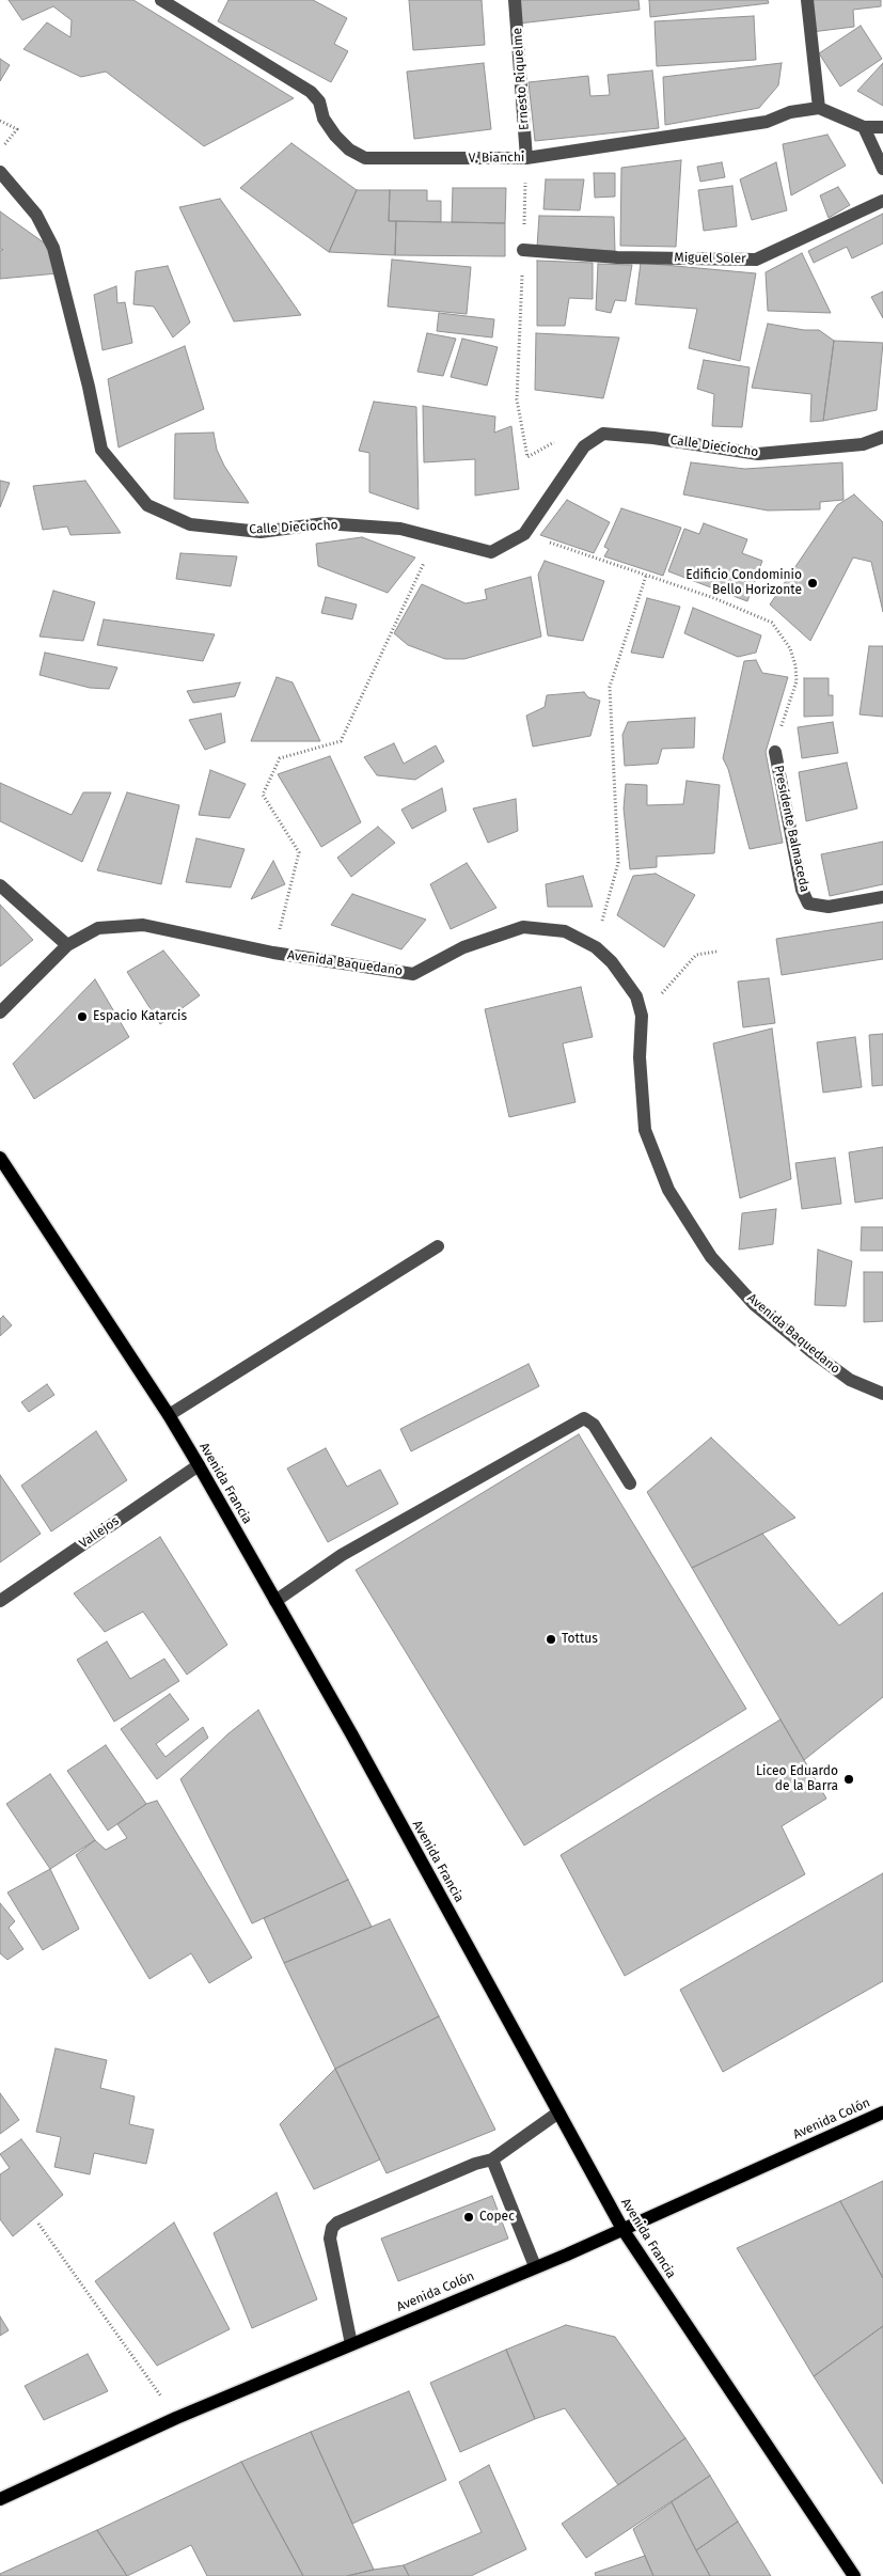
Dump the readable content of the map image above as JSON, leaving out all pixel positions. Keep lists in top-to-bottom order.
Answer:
{
  "streets": {
    "main road": ["Avenida Francia", "Avenida Colón"],
    "street": [
      "Ernesto Riquelme",
      "V. Bianchi",
      "Miguel Soler",
      "Calle Dieciocho",
      "Presidente Balmaceda",
      "Avenida Baquedano",
      "Vallejos"
    ]
  },
  "crossings": [
    ["Ernesto Riquelme", "V. Bianchi"],
    ["Calle Dieciocho", "Presidente Balmaceda"],
    ["Avenida Francia", "Vallejos"],
    ["Avenida Francia", "Avenida Colón"]
  ],
  "places": [
    "Edificio Condominio Bello Horizonte",
    "Espacio Katarcis",
    "Tottus",
    "Liceo Eduardo de la Barra",
    "Copec"
  ]
}
